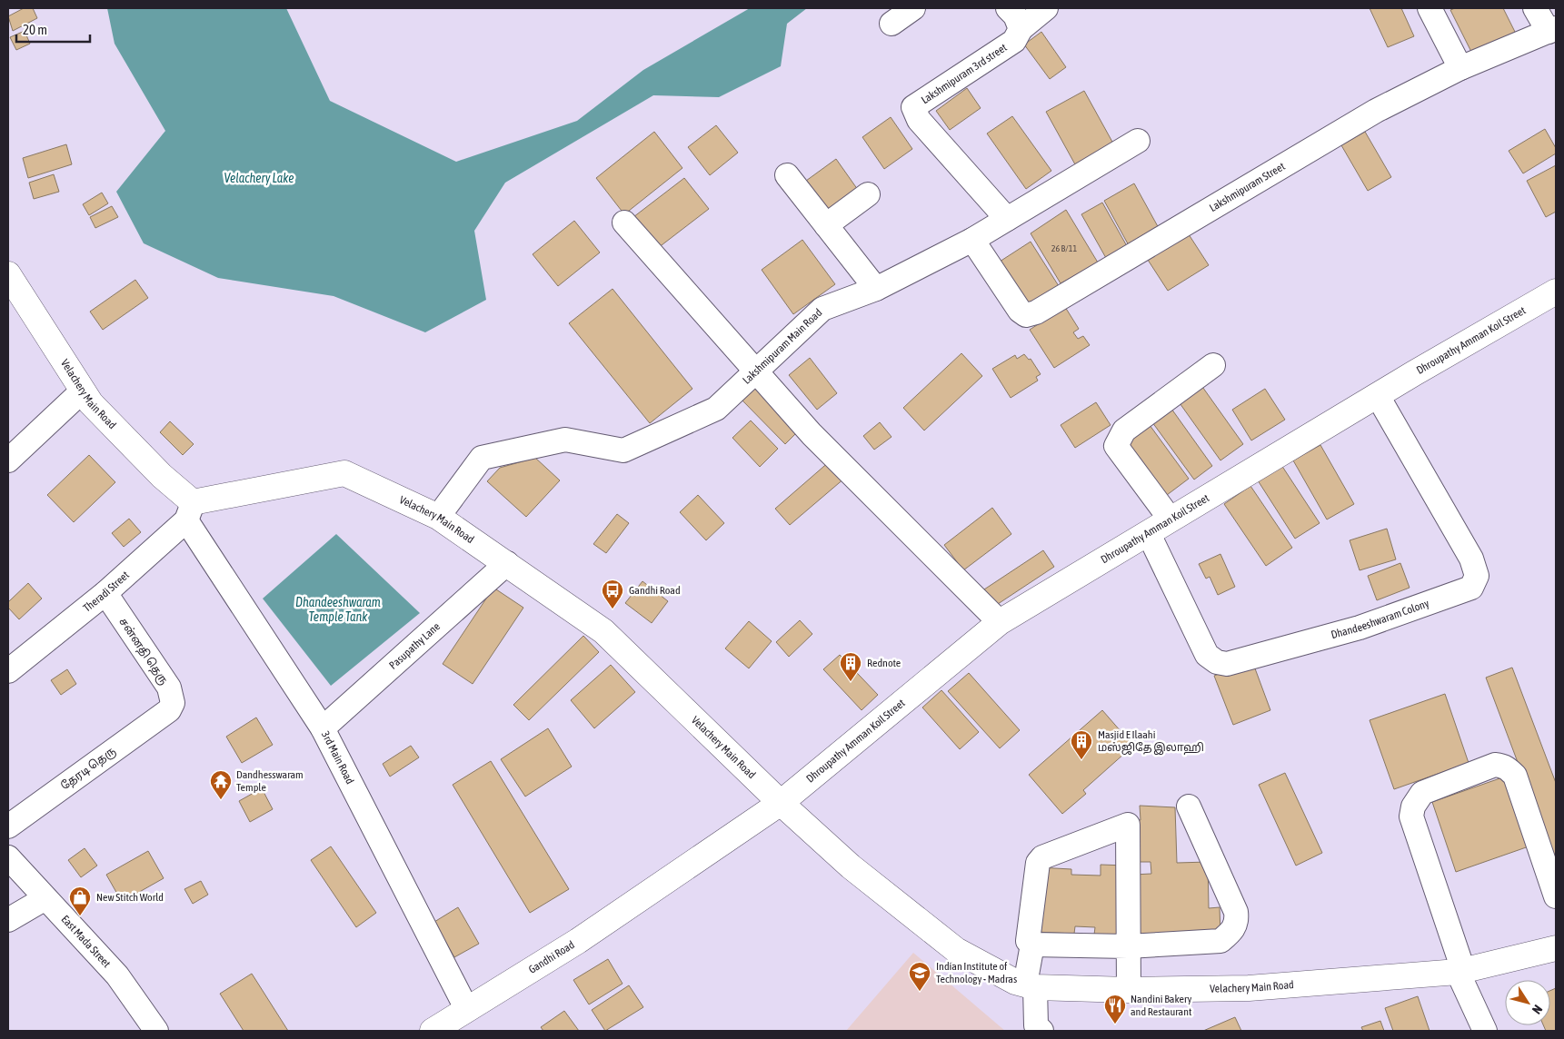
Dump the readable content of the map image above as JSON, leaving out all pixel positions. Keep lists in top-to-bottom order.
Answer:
{
  "streets": {
    "main road": ["Dhroupathy Amman Koil Street", "Velachery Main Road", "Gandhi Road"],
    "street": [
      "Lakshmipuram 3rd street",
      "Lakshmipuram Street",
      "Lakshmipuram Main Road",
      "Theradi Street",
      "Dhandeeshwaram Colony",
      "Pasupathy Lane",
      "சன்னதி தெரு",
      "3rd Main Road",
      "தேரடி தெரு",
      "East Mada Street"
    ]
  },
  "crossings": [
    ["Lakshmipuram 3rd street", "Lakshmipuram Main Road"],
    ["Lakshmipuram Street", "Lakshmipuram Main Road"],
    ["Dhroupathy Amman Koil Street", "Velachery Main Road"],
    ["Dhroupathy Amman Koil Street", "Dhandeeshwaram Colony"],
    ["Dhroupathy Amman Koil Street", "Gandhi Road"],
    ["Lakshmipuram Main Road", "Velachery Main Road"],
    ["Velachery Main Road", "Theradi Street"],
    ["Velachery Main Road", "Pasupathy Lane"],
    ["Velachery Main Road", "3rd Main Road"],
    ["Velachery Main Road", "Gandhi Road"],
    ["Theradi Street", "சன்னதி தெரு"],
    ["Theradi Street", "3rd Main Road"],
    ["Pasupathy Lane", "3rd Main Road"],
    ["சன்னதி தெரு", "தேரடி தெரு"],
    ["3rd Main Road", "Gandhi Road"]
  ],
  "water": ["Velachery Lake", "Dhandeeshwaram Temple Tank"],
  "places": {
    "bus stop": ["Gandhi Road"],
    "building": ["Rednote", "Masjid E Ilaahi மஸ்ஜிதே இலாஹி"],
    "temple": ["Dandhesswaram Temple"],
    "shop": ["New Stitch World"],
    "school or university": ["Indian Institute of Technology - Madras"],
    "restaurant": ["Nandini Bakery and Restaurant"]
  },
  "house_numbers": ["26 B/11"],
  "scale_bar": "20 m",
  "north": "bottom right"
}
